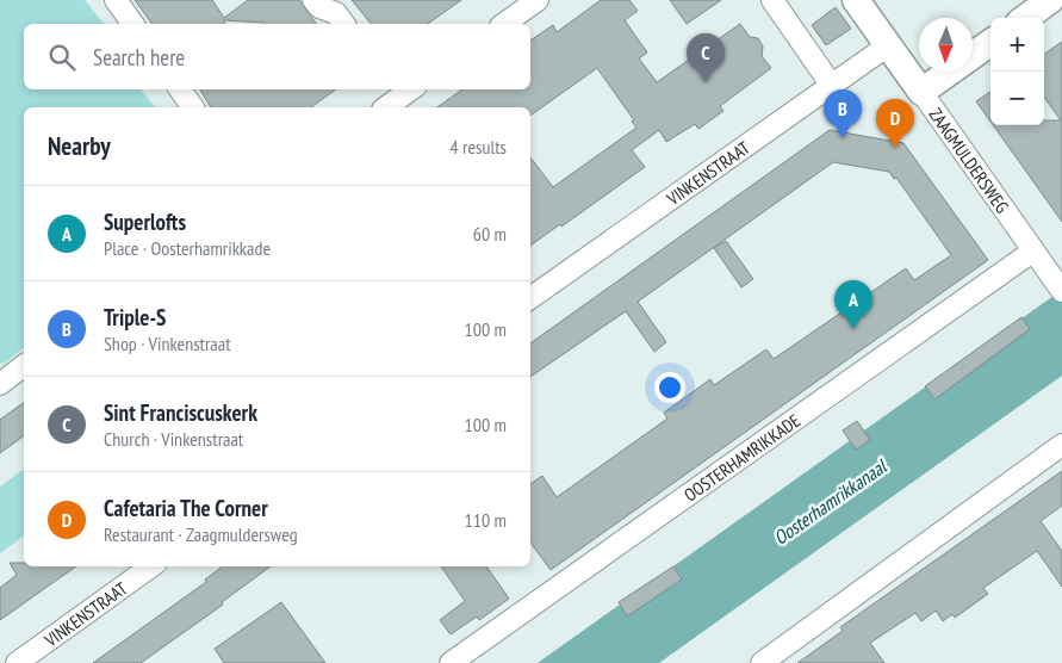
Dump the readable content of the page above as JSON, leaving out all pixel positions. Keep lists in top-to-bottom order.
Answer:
{
  "streets": {
    "street": ["ZAAGMULDERSWEG", "VINKENSTRAAT", "OOSTERHAMRIKKADE"]
  },
  "crossings": [
    ["ZAAGMULDERSWEG", "VINKENSTRAAT"],
    ["ZAAGMULDERSWEG", "OOSTERHAMRIKKADE"]
  ],
  "water": ["Oosterhamrikkanaal"],
  "north": "bottom",
  "page": {
    "map_buttons": ["+", "−"],
    "search": "Search here",
    "pins": [
      "C",
      "B",
      "D",
      "A"
    ],
    "heading": ["Nearby", "4 results"],
    "list": [
      {
        "mark": "A",
        "name": "Superlofts",
        "note": "Place · Oosterhamrikkade",
        "value": "60 m"
      },
      {
        "mark": "B",
        "name": "Triple-S",
        "note": "Shop · Vinkenstraat",
        "value": "100 m"
      },
      {
        "mark": "C",
        "name": "Sint Franciscuskerk",
        "note": "Church · Vinkenstraat",
        "value": "100 m"
      },
      {
        "mark": "D",
        "name": "Cafetaria The Corner",
        "note": "Restaurant · Zaagmuldersweg",
        "value": "110 m"
      }
    ]
  }
}
